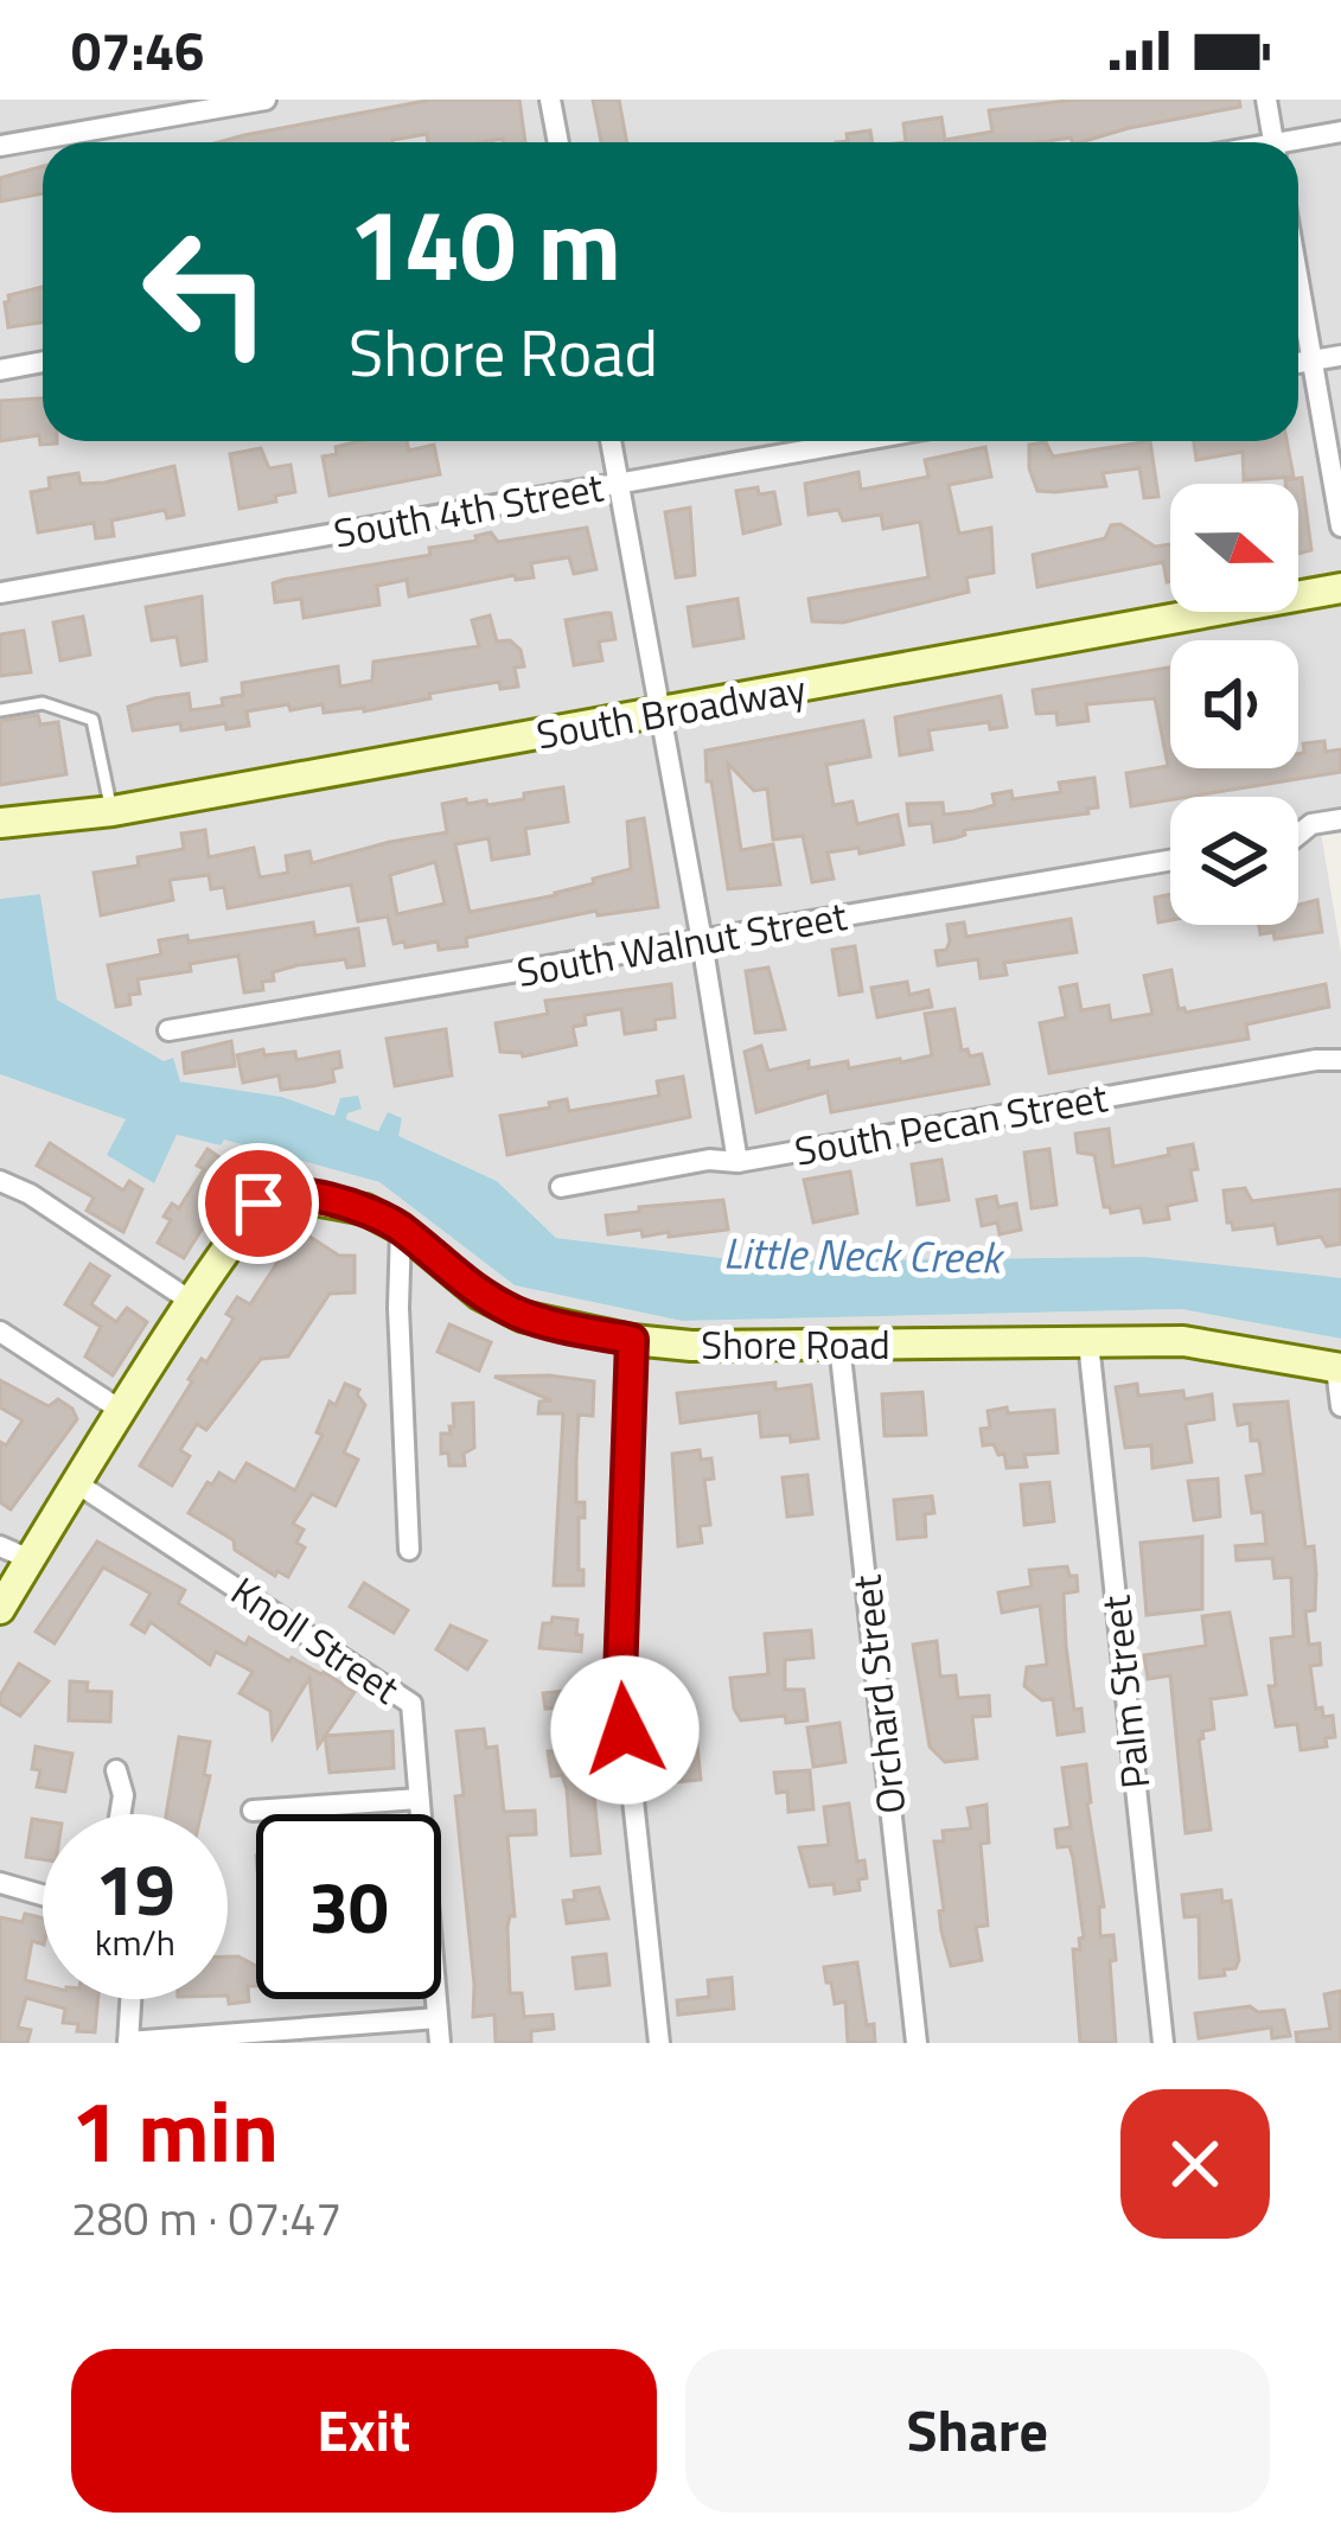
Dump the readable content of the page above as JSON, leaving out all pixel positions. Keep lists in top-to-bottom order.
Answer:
{
  "streets": {
    "street": [
      "South 4th Street",
      "South Broadway",
      "South Walnut Street",
      "South Pecan Street",
      "Shore Road",
      "Knoll Street",
      "Palm Street",
      "Orchard Street"
    ]
  },
  "crossings": [
    ["Shore Road", "Knoll Street"],
    ["Shore Road", "Palm Street"],
    ["Shore Road", "Orchard Street"]
  ],
  "water": ["Little Neck Creek"],
  "north": "right",
  "page": {
    "status": "07:46",
    "turn": ["140 m", "Shore Road"],
    "speed": "19 km/h",
    "limit": "30",
    "heading": ["1 min", "280 m · 07:47"],
    "buttons": ["Exit", "Share"]
  }
}
